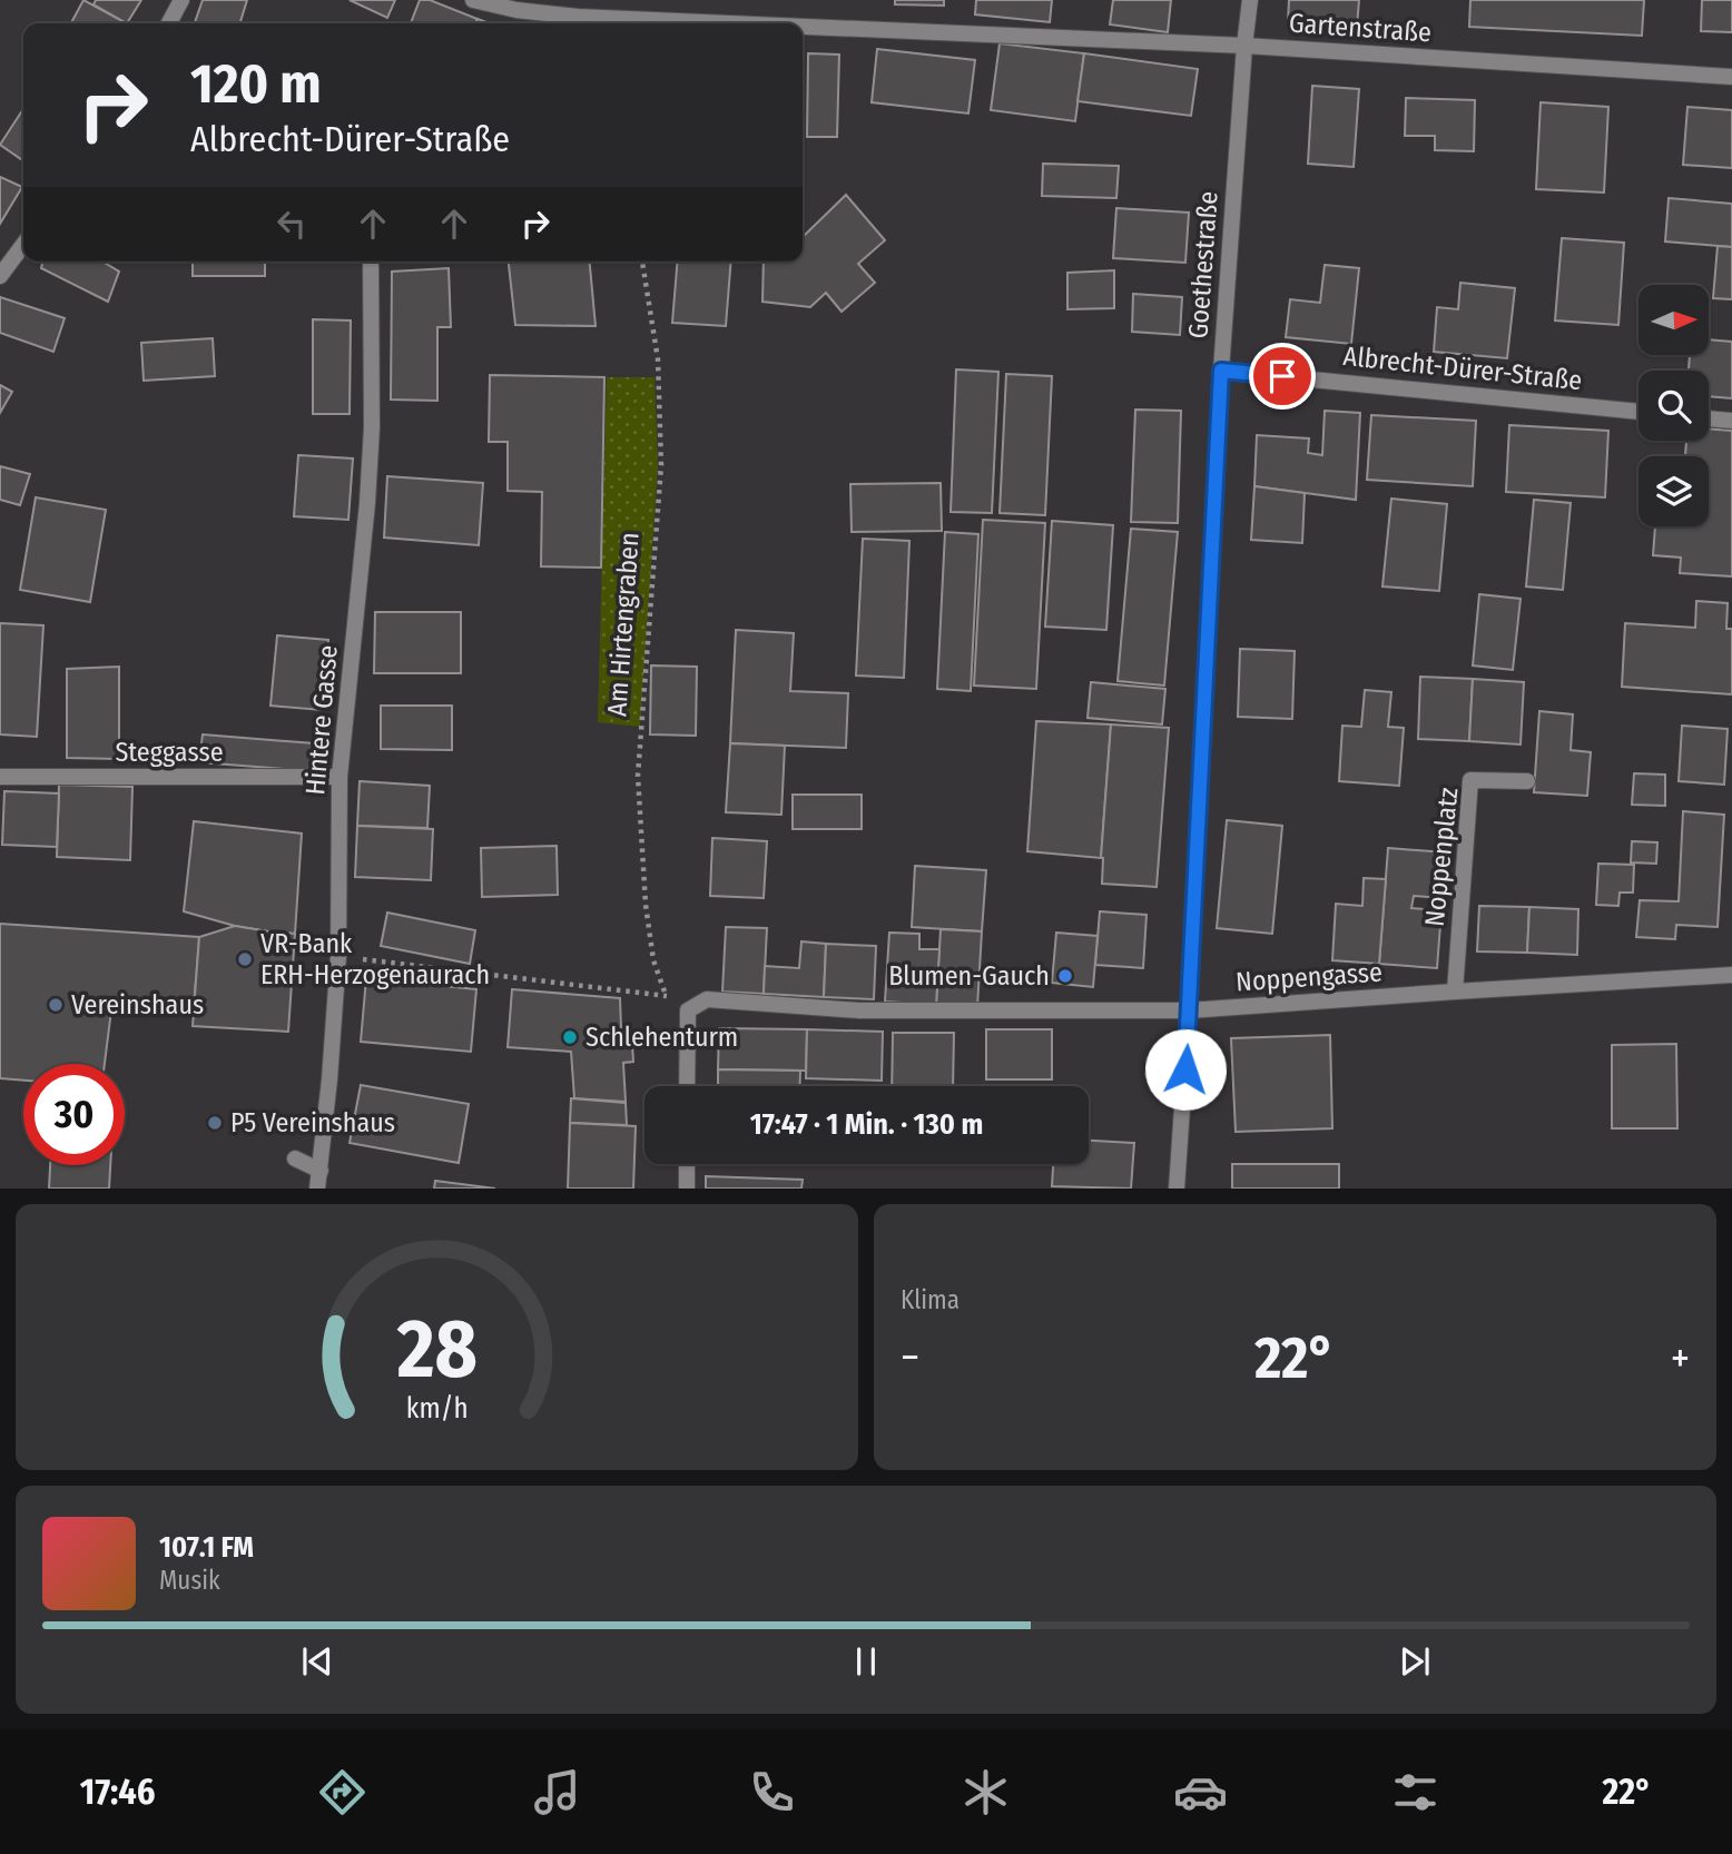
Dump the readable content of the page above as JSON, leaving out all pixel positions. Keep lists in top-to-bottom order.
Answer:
{
  "streets": {
    "street": [
      "Gartenstraße",
      "Goethestraße",
      "Albrecht-Dürer-Straße",
      "Hintere Gasse",
      "Steggasse",
      "Noppenplatz",
      "Noppengasse"
    ],
    "path": ["Am Hirtengraben"]
  },
  "crossings": [
    ["Gartenstraße", "Goethestraße"],
    ["Goethestraße", "Albrecht-Dürer-Straße"],
    ["Goethestraße", "Noppengasse"],
    ["Hintere Gasse", "Steggasse"],
    ["Noppenplatz", "Noppengasse"]
  ],
  "places": [
    "VR-Bank ERH-Herzogenaurach",
    "Blumen-Gauch",
    "Vereinshaus",
    "Schlehenturm",
    "P5 Vereinshaus"
  ],
  "north": "right",
  "page": {
    "turn": ["120 m", "Albrecht-Dürer-Straße"],
    "limit": "30",
    "trip": "17:47 · 1 Min. · 130 m",
    "tile": "Klima",
    "heat": ["−", "22°", "+"],
    "song": ["107.1 FM", "Musik"],
    "tabs": ["17:46", "22°"],
    "gauge": ["28", "km/h"]
  }
}
